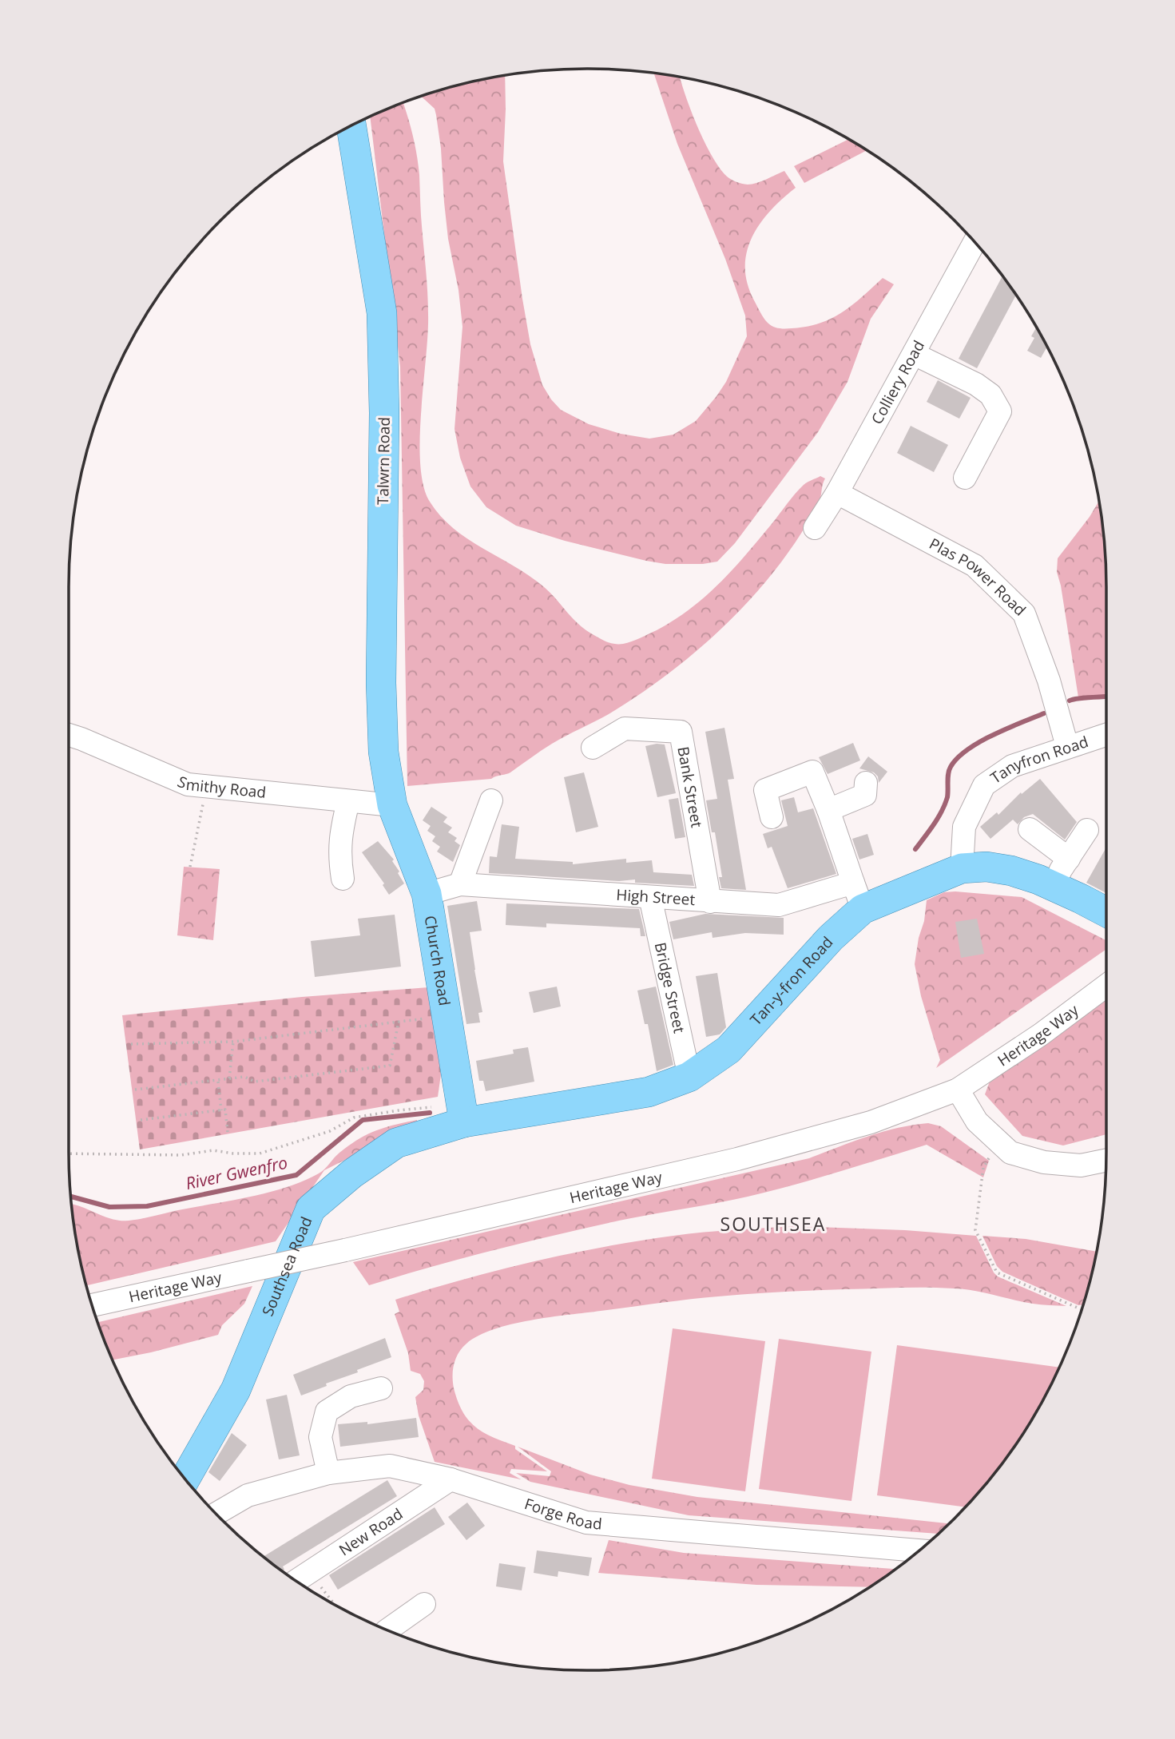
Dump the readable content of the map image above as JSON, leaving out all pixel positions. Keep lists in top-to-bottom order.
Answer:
{
  "streets": {
    "main road": [
      "Talwrn Road",
      "Church Road",
      "Tan-y-fron Road",
      "Southsea Road"
    ],
    "street": [
      "Colliery Road",
      "Plas Power Road",
      "Tanyfron Road",
      "Smithy Road",
      "Bank Street",
      "High Street",
      "Bridge Street",
      "Heritage Way",
      "Forge Road",
      "New Road"
    ]
  },
  "crossings": [
    ["Colliery Road", "Plas Power Road"],
    ["Talwrn Road", "Smithy Road"],
    ["Talwrn Road", "Church Road"],
    ["Plas Power Road", "Tanyfron Road"],
    ["Tanyfron Road", "Tan-y-fron Road"],
    ["Smithy Road", "Church Road"],
    ["Bank Street", "High Street"],
    ["High Street", "Church Road"],
    ["High Street", "Tan-y-fron Road"],
    ["High Street", "Bridge Street"],
    ["Church Road", "Tan-y-fron Road"],
    ["Church Road", "Southsea Road"],
    ["Tan-y-fron Road", "Bridge Street"],
    ["Tan-y-fron Road", "Southsea Road"],
    ["Forge Road", "New Road"]
  ],
  "districts": ["SOUTHSEA"],
  "water": ["River Gwenfro"]
}
